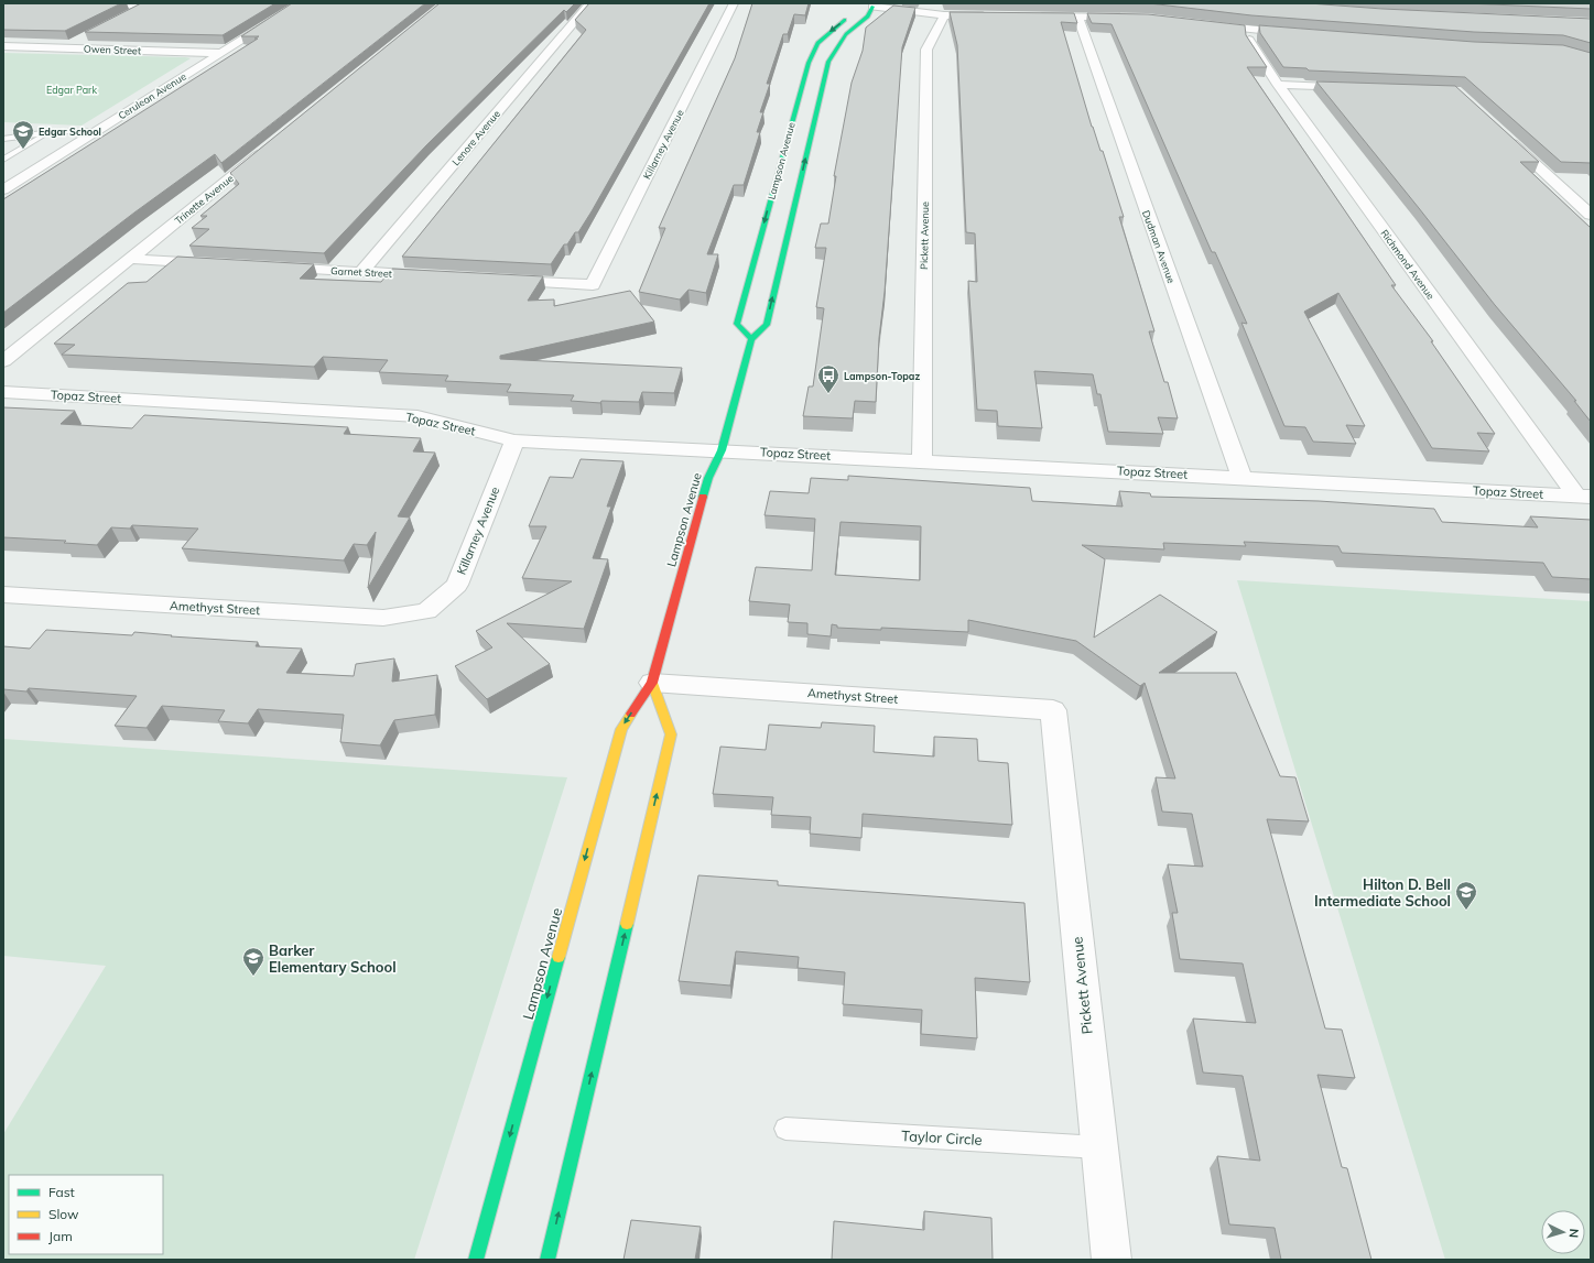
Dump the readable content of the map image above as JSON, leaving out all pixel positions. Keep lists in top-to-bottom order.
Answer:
{
  "streets": {
    "main road": ["Lampson Avenue"],
    "street": [
      "Owen Street",
      "Cerulean Avenue",
      "Lenore Avenue",
      "Killarney Avenue",
      "Trinette Avenue",
      "Pickett Avenue",
      "Dudman Avenue",
      "Richmond Avenue",
      "Garnet Street",
      "Topaz Street",
      "Amethyst Street"
    ],
    "lane": ["Taylor Circle"]
  },
  "crossings": [
    ["Owen Street", "Cerulean Avenue"],
    ["Lenore Avenue", "Garnet Street"],
    ["Killarney Avenue", "Topaz Street"],
    ["Killarney Avenue", "Amethyst Street"],
    ["Lampson Avenue", "Topaz Street"],
    ["Lampson Avenue", "Amethyst Street"],
    ["Pickett Avenue", "Topaz Street"],
    ["Pickett Avenue", "Amethyst Street"],
    ["Pickett Avenue", "Taylor Circle"],
    ["Dudman Avenue", "Topaz Street"],
    ["Richmond Avenue", "Topaz Street"]
  ],
  "parks": ["Edgar Park"],
  "places": {
    "school or university": ["Edgar School", "Hilton D. Bell Intermediate School", "Barker Elementary School"],
    "bus stop": ["Lampson-Topaz"]
  },
  "legend": ["Fast", "Slow", "Jam"],
  "north": "right"
}
